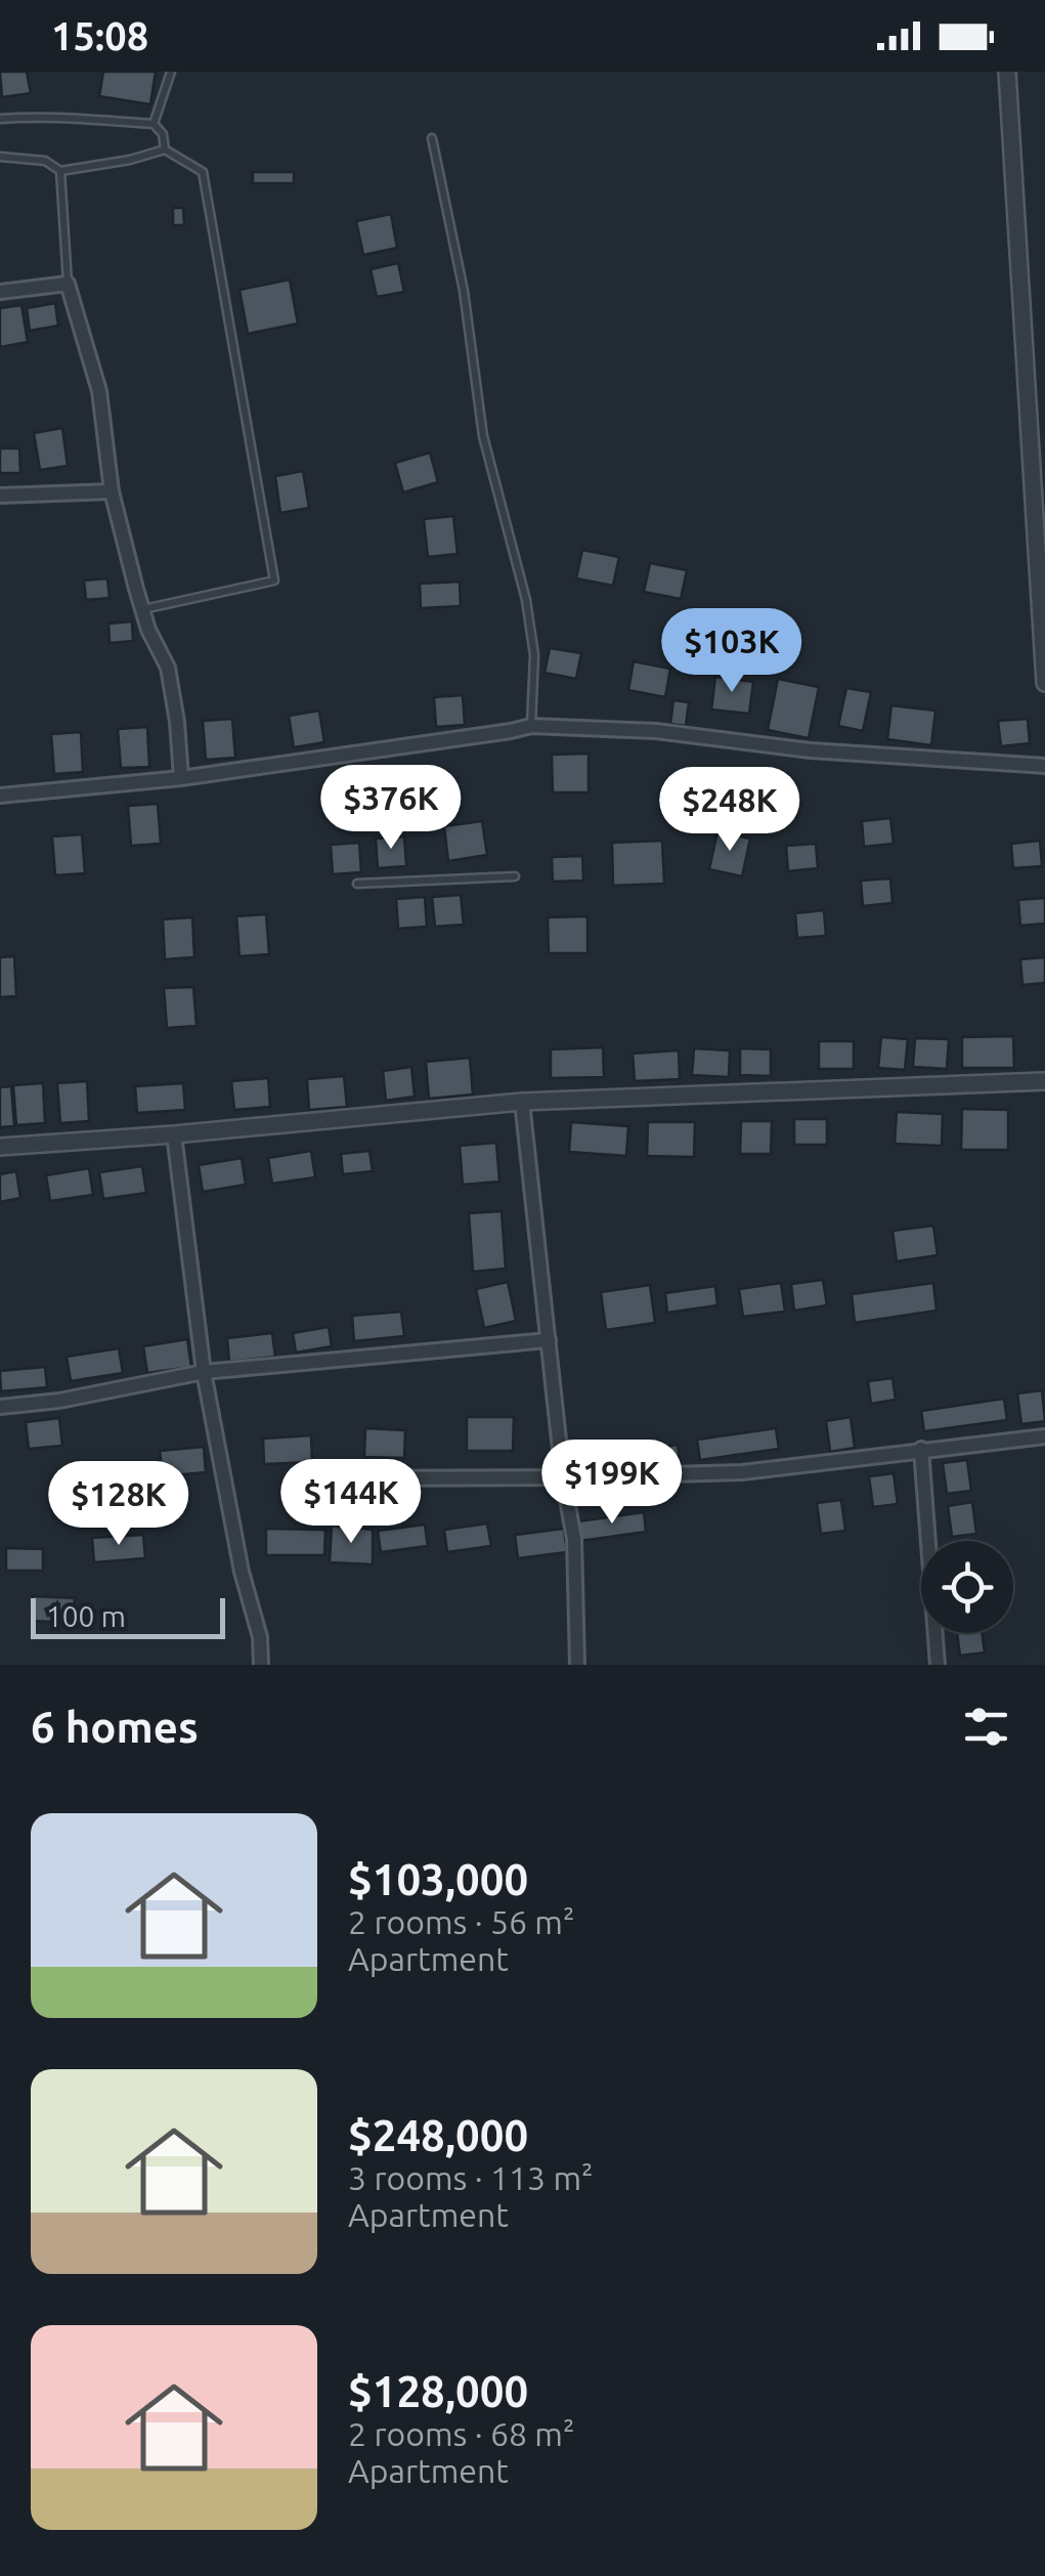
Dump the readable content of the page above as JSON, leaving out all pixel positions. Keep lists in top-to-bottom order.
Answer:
{
  "scale_bar": "100 m",
  "page": {
    "status": "15:08",
    "price": [
      "$103K",
      "$376K",
      "$248K",
      "$199K",
      "$144K",
      "$128K"
    ],
    "scale": "100 m",
    "heading": "6 homes",
    "list": [
      {
        "name": "$103,000",
        "note": "2 rooms · 56 m² · Apartment"
      },
      {
        "name": "$248,000",
        "note": "3 rooms · 113 m² · Apartment"
      },
      {
        "name": "$128,000",
        "note": "2 rooms · 68 m² · Apartment"
      }
    ]
  }
}
